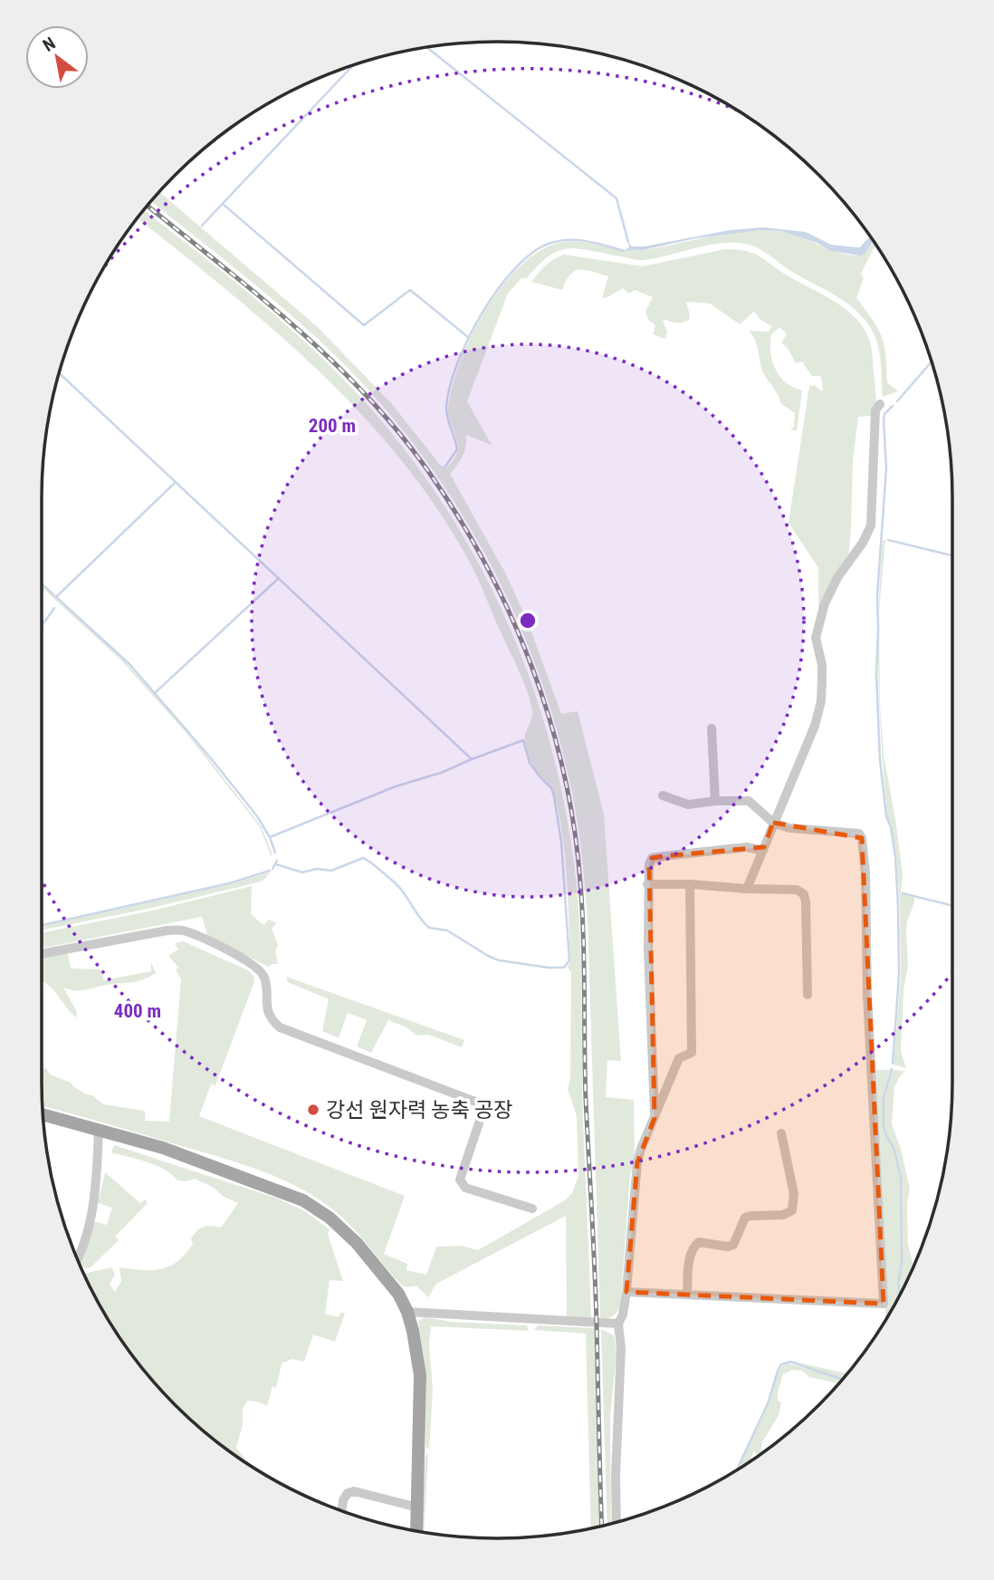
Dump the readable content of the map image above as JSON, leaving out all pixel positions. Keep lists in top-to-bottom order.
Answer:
{
  "places": ["강선 원자력 농축 공장"],
  "north": "top left",
  "rings": ["200 m", "400 m"]
}
